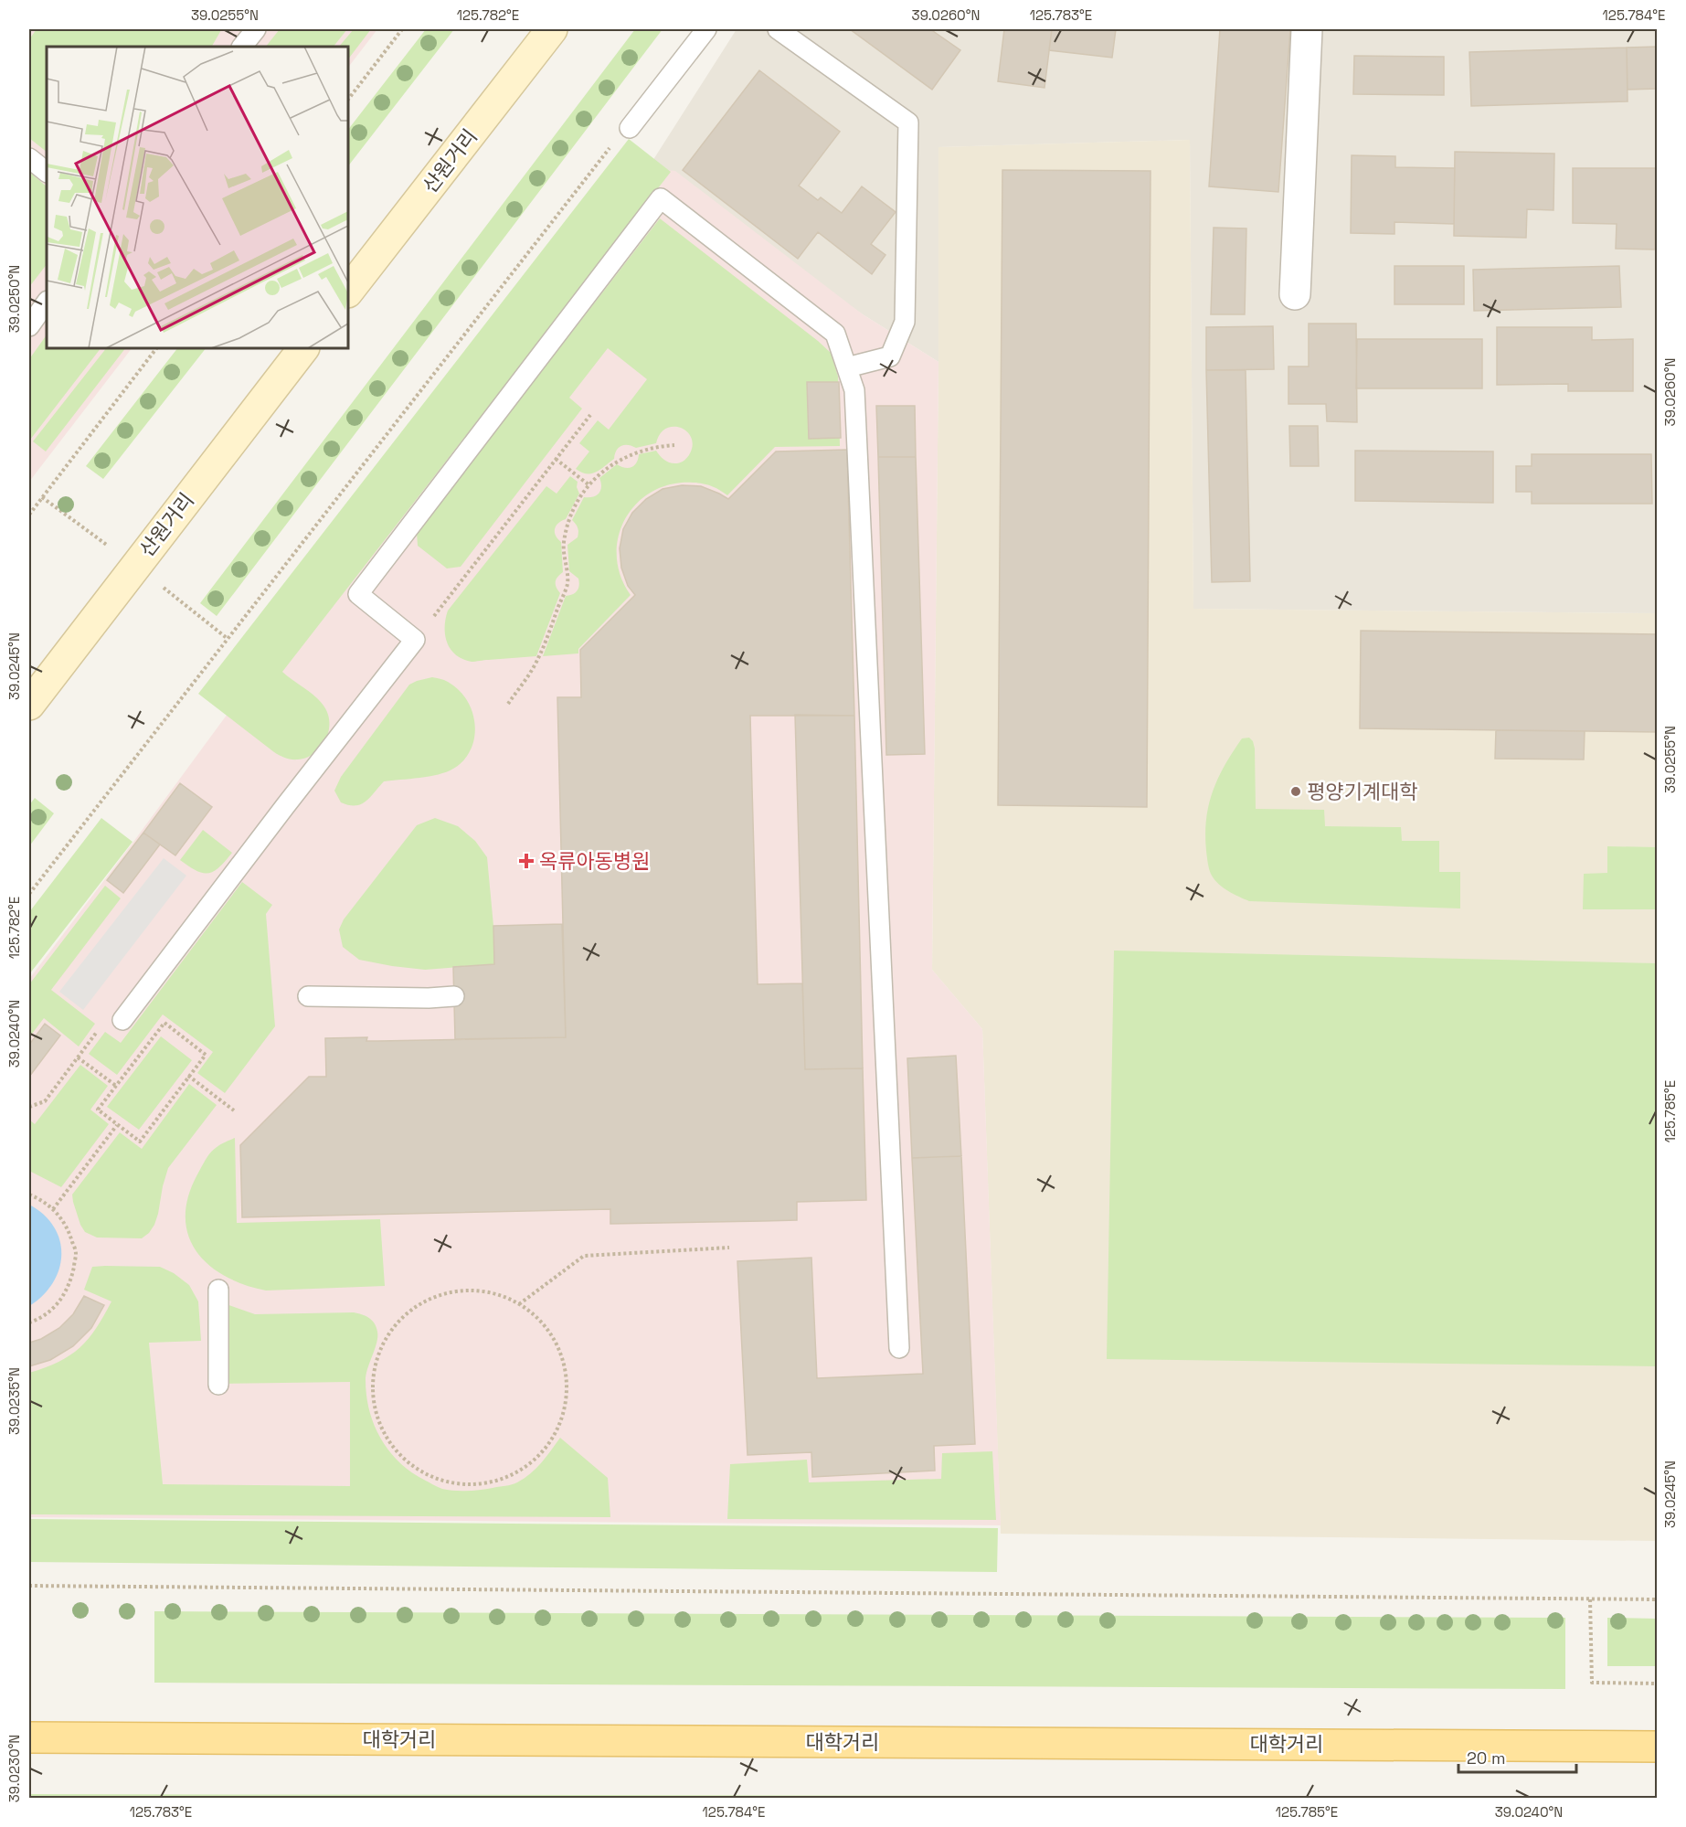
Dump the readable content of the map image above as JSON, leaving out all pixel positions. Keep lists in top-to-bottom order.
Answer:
{
  "streets": {
    "main road": ["산원거리", "대학거리"]
  },
  "places": {
    "other": ["평양기계대학"],
    "health": ["옥류아동병원"]
  },
  "scale_bar": "20 m",
  "coordinates": [
    "39.0255°N",
    "125.782°E",
    "39.0260°N",
    "125.783°E",
    "125.784°E",
    "39.0250°N",
    "39.0245°N",
    "39.0240°N",
    "125.785°E",
    "39.0235°N",
    "39.0230°N"
  ]
}
